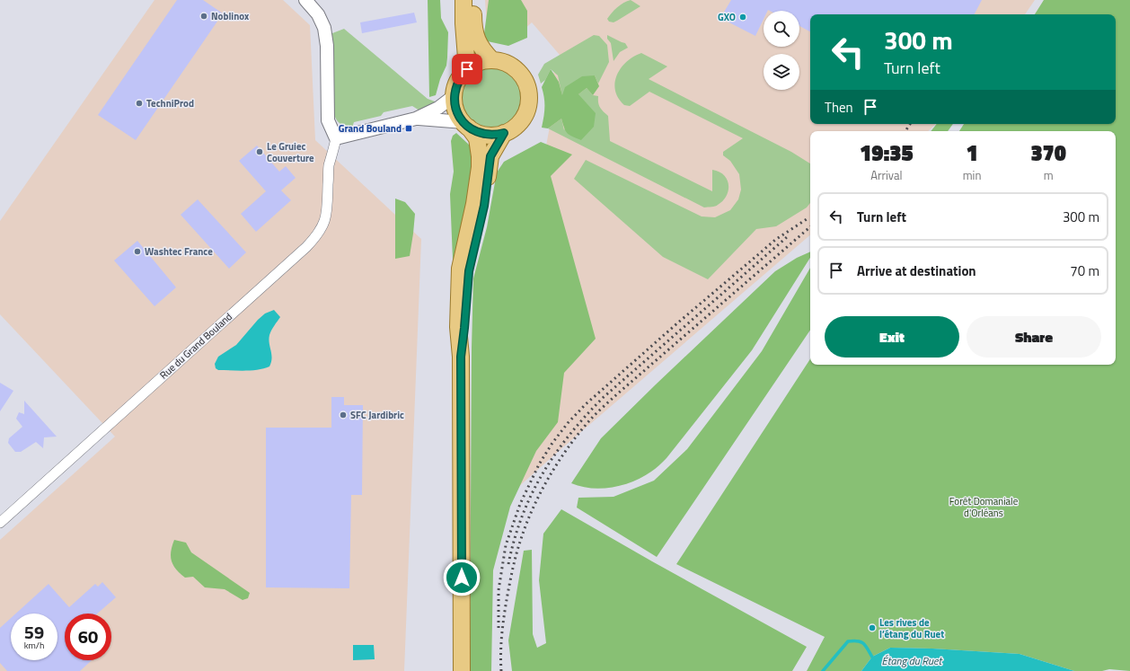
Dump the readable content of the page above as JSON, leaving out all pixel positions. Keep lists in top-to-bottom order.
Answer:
{
  "streets": {
    "street": ["Rue du Grand Bouland"]
  },
  "water": ["Étang du Ruet"],
  "parks": ["Forêt Domaniale d'Orléans"],
  "places": {
    "other": [
      "Noblinox",
      "GXO",
      "TechniProd",
      "Le Gruiec Couverture",
      "Washtec France",
      "SFC Jardibric",
      "Les rives de l’étang du Ruet"
    ],
    "transit": ["Grand Bouland"]
  },
  "page": {
    "turn": ["300 m", "Turn left"],
    "then": "Then",
    "eta": [
      "19:35",
      "Arrival",
      "1",
      "min",
      "370",
      "m"
    ],
    "list": [
      {
        "name": "Turn left",
        "value": "300 m"
      },
      {
        "name": "Arrive at destination",
        "value": "70 m"
      }
    ],
    "buttons": ["Exit", "Share"],
    "speed": "59 km/h",
    "limit": "60"
  }
}
